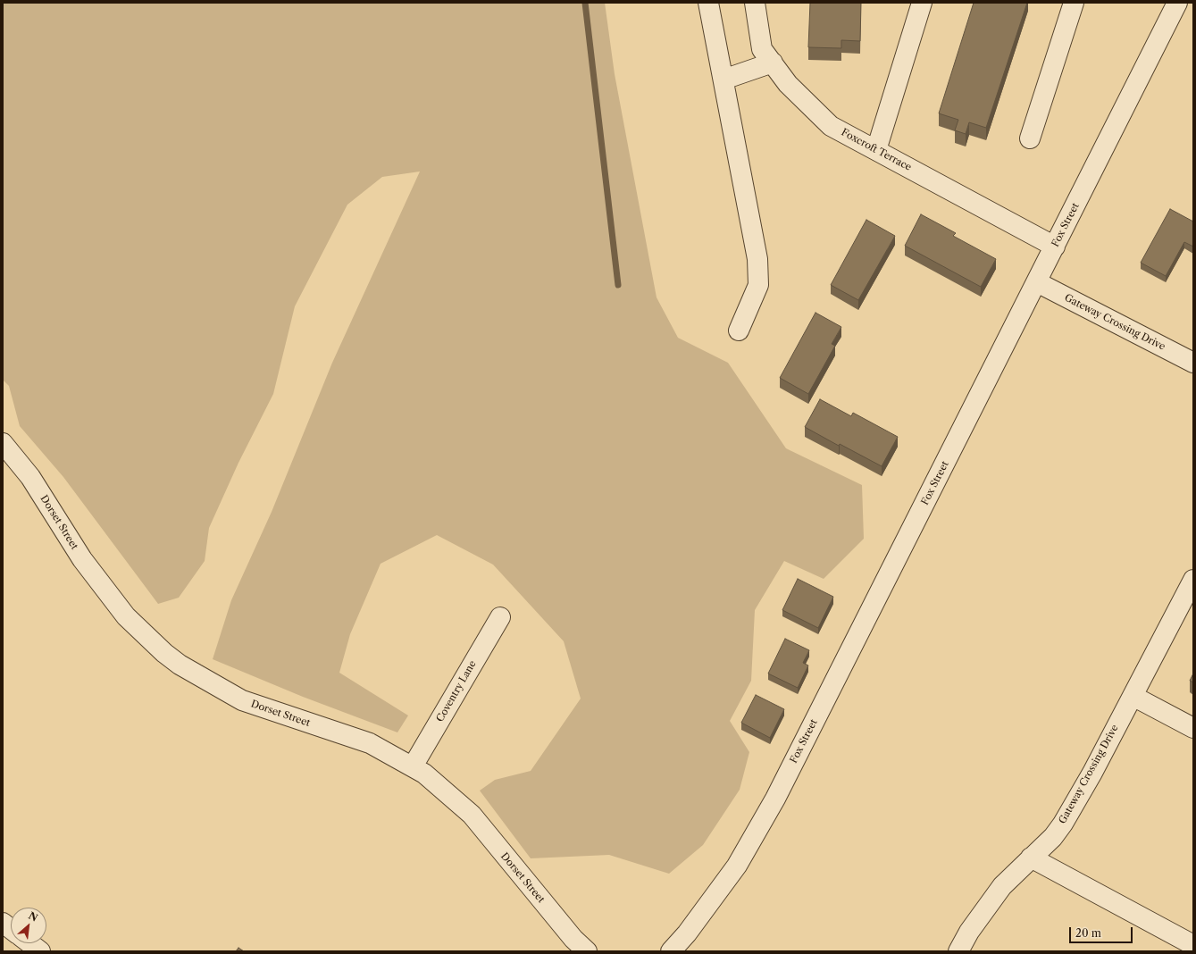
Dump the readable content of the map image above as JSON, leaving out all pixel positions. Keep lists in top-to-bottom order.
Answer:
{
  "streets": {
    "street": [
      "Foxcroft Terrace",
      "Fox Street",
      "Gateway Crossing Drive",
      "Dorset Street",
      "Coventry Lane"
    ]
  },
  "crossings": [
    ["Foxcroft Terrace", "Fox Street"],
    ["Fox Street", "Gateway Crossing Drive"],
    ["Dorset Street", "Coventry Lane"]
  ],
  "scale_bar": "20 m",
  "north": "top right"
}
